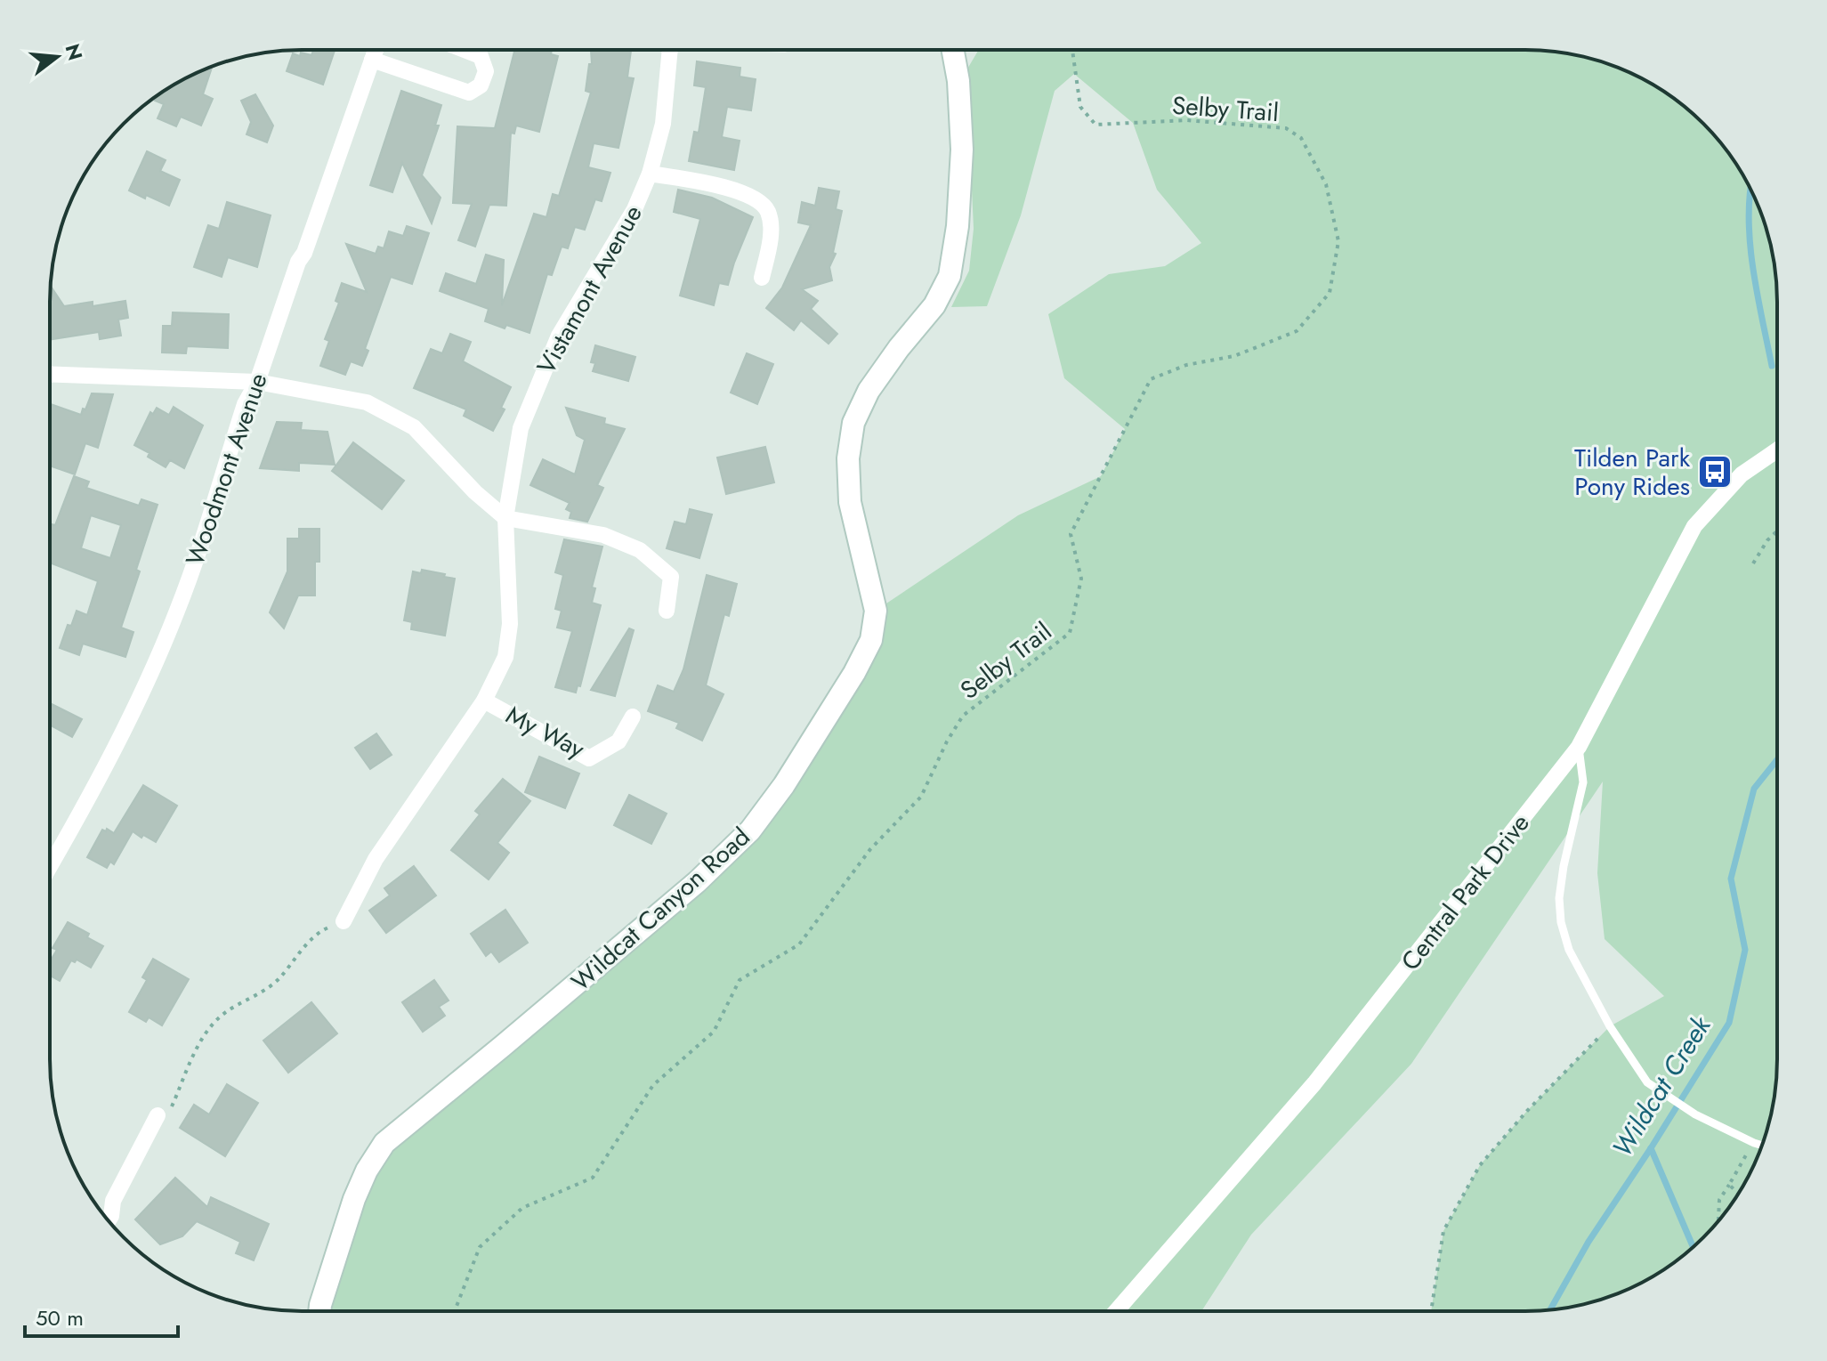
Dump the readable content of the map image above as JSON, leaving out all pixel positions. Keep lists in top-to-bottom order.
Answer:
{
  "streets": {
    "street": [
      "Vistamont Avenue",
      "Woodmont Avenue",
      "My Way",
      "Central Park Drive",
      "Wildcat Canyon Road"
    ],
    "path": ["Selby Trail"]
  },
  "crossings": [
    ["Vistamont Avenue", "My Way"]
  ],
  "water": ["Wildcat Creek"],
  "places": {
    "bus stop": ["Tilden Park Pony Rides"]
  },
  "scale_bar": "50 m",
  "north": "right"
}
